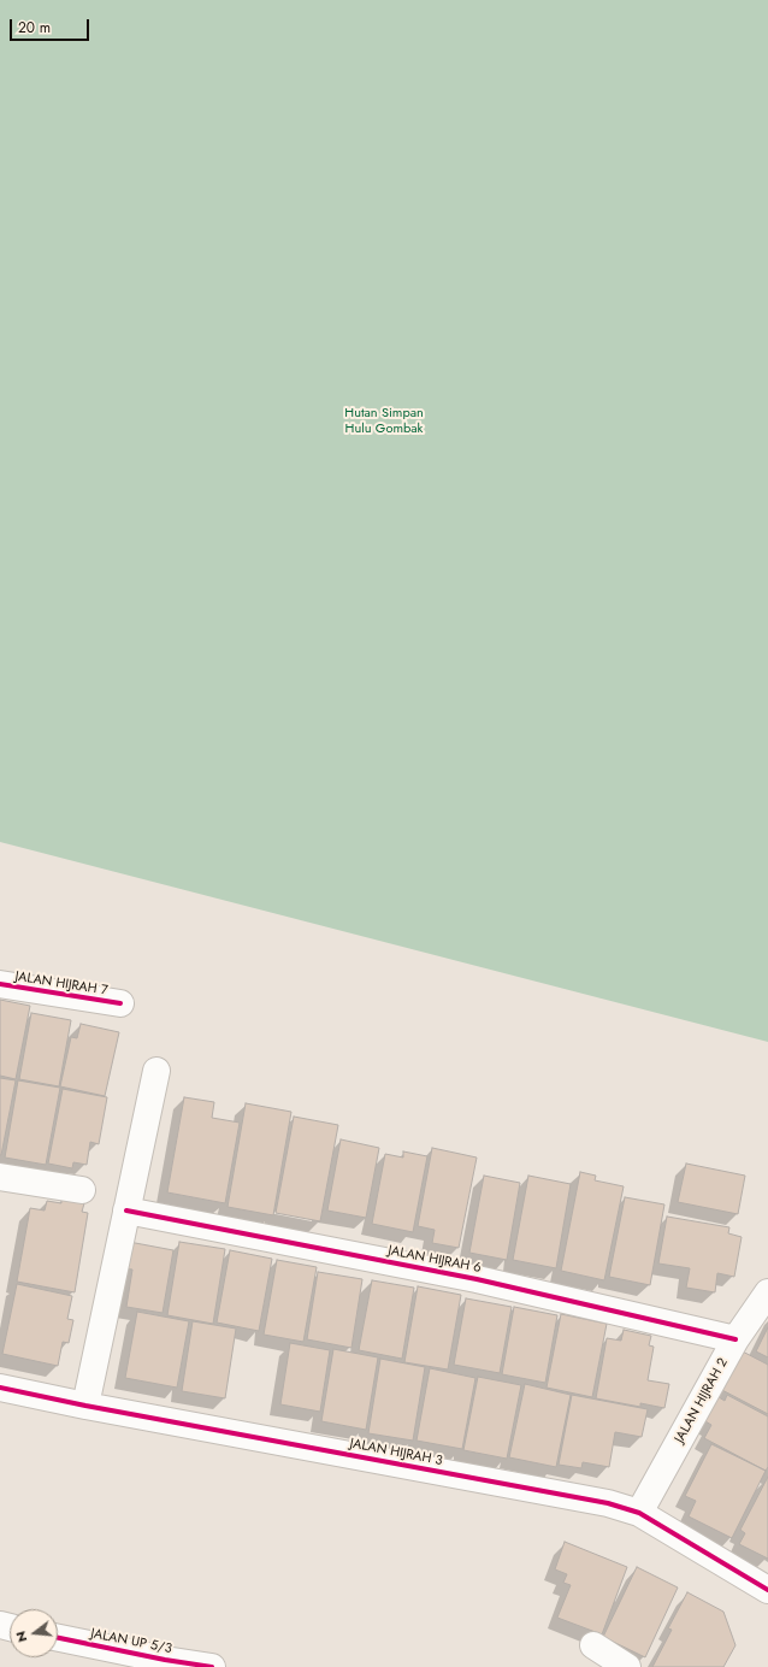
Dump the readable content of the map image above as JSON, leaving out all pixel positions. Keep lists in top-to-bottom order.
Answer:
{
  "streets": {
    "street": [
      "JALAN HIJRAH 7",
      "JALAN HIJRAH 6",
      "JALAN HIJRAH 2",
      "JALAN HIJRAH 3",
      "JALAN UP 5/3"
    ]
  },
  "crossings": [
    ["JALAN HIJRAH 6", "JALAN HIJRAH 2"],
    ["JALAN HIJRAH 2", "JALAN HIJRAH 3"]
  ],
  "parks": ["Hutan Simpan Hulu Gombak"],
  "scale_bar": "20 m",
  "north": "left"
}
